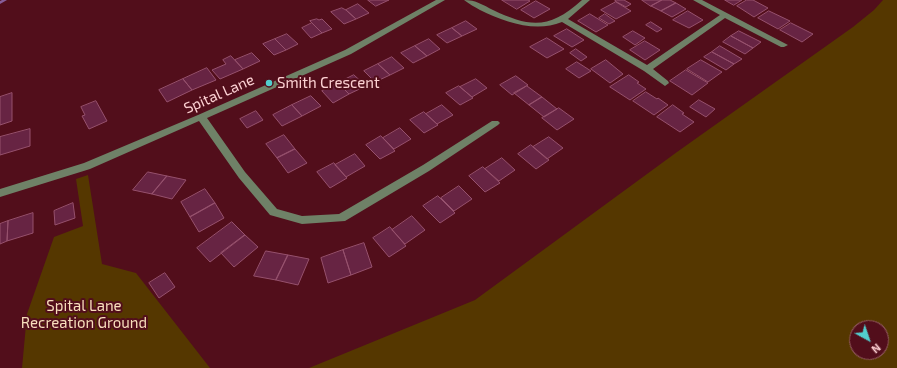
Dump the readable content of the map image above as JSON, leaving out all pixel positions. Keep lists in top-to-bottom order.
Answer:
{
  "streets": {
    "street": ["Spital Lane"]
  },
  "parks": ["Spital Lane Recreation Ground"],
  "places": ["Smith Crescent"],
  "north": "bottom right"
}
